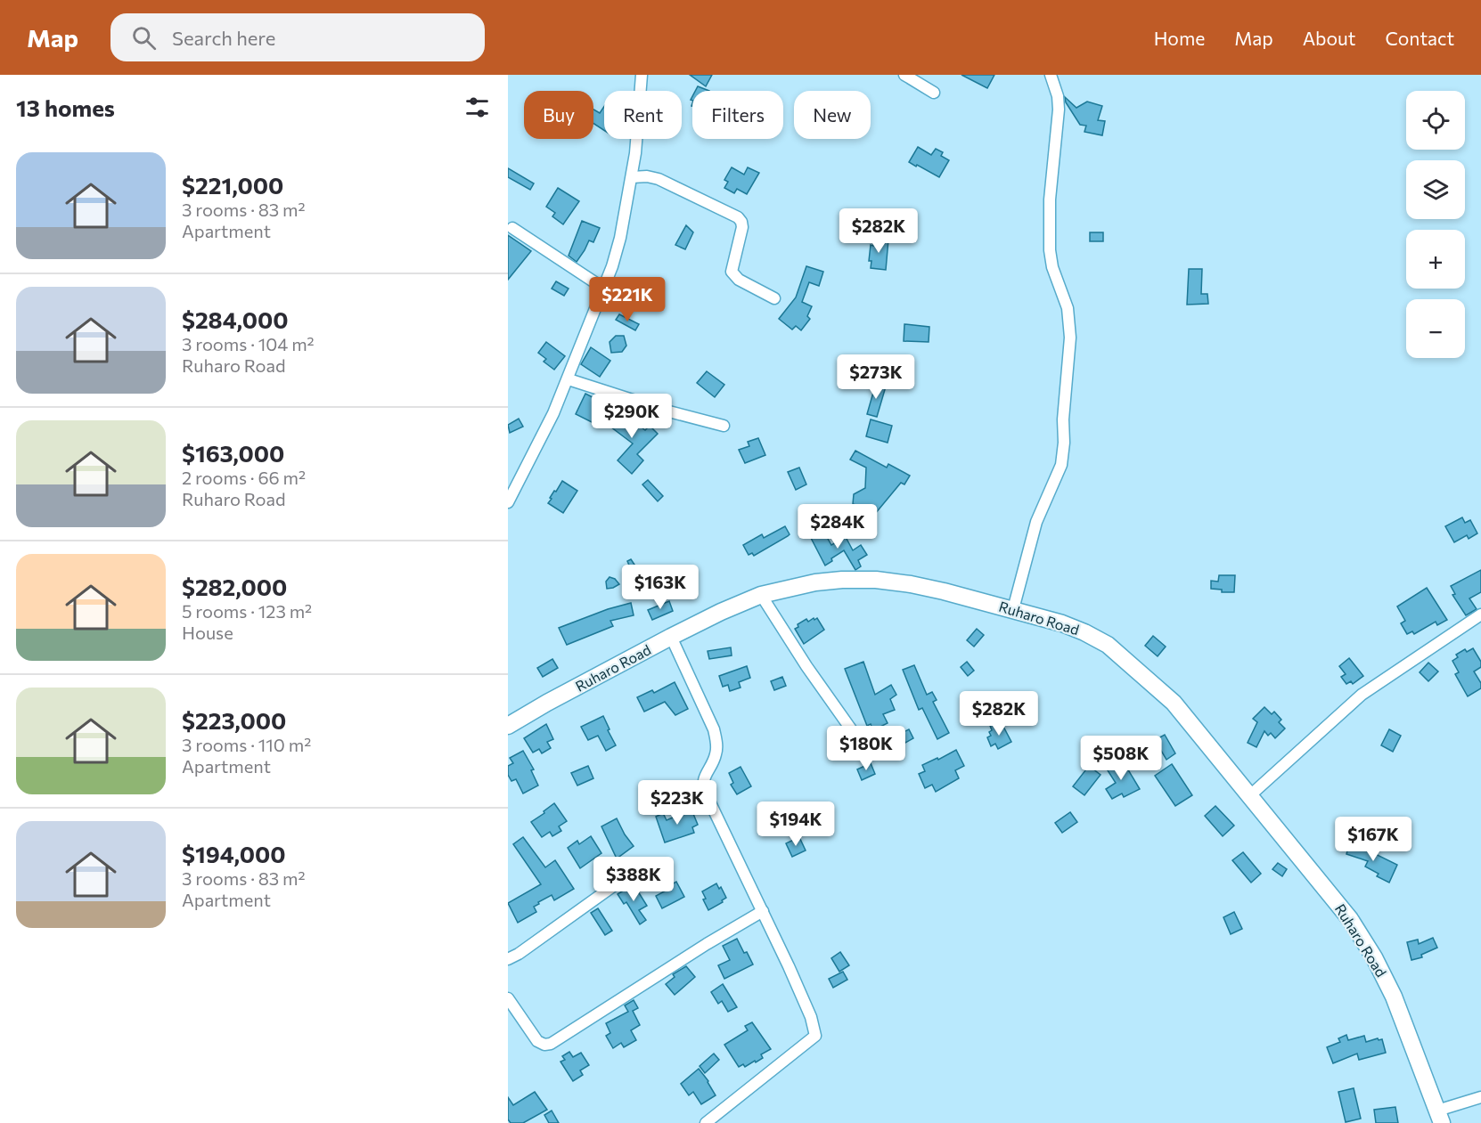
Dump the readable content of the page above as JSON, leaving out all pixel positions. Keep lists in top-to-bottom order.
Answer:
{
  "streets": {
    "street": ["Ruharo Road"]
  },
  "page": {
    "header": "Map",
    "search": "Search here",
    "nav": [
      "Home",
      "Map",
      "About",
      "Contact"
    ],
    "heading": "13 homes",
    "map_buttons": ["+", "−"],
    "chip": [
      "Buy",
      "Rent",
      "Filters",
      "New"
    ],
    "list": [
      {
        "name": "$221,000",
        "note": "3 rooms · 83 m² · Apartment"
      },
      {
        "name": "$284,000",
        "note": "3 rooms · 104 m² · Ruharo Road"
      },
      {
        "name": "$163,000",
        "note": "2 rooms · 66 m² · Ruharo Road"
      },
      {
        "name": "$282,000",
        "note": "5 rooms · 123 m² · House"
      },
      {
        "name": "$223,000",
        "note": "3 rooms · 110 m² · Apartment"
      },
      {
        "name": "$194,000",
        "note": "3 rooms · 83 m² · Apartment"
      }
    ],
    "price": [
      "$282K",
      "$221K",
      "$273K",
      "$290K",
      "$284K",
      "$163K",
      "$282K",
      "$180K",
      "$508K",
      "$223K",
      "$194K",
      "$167K",
      "$388K"
    ]
  }
}
